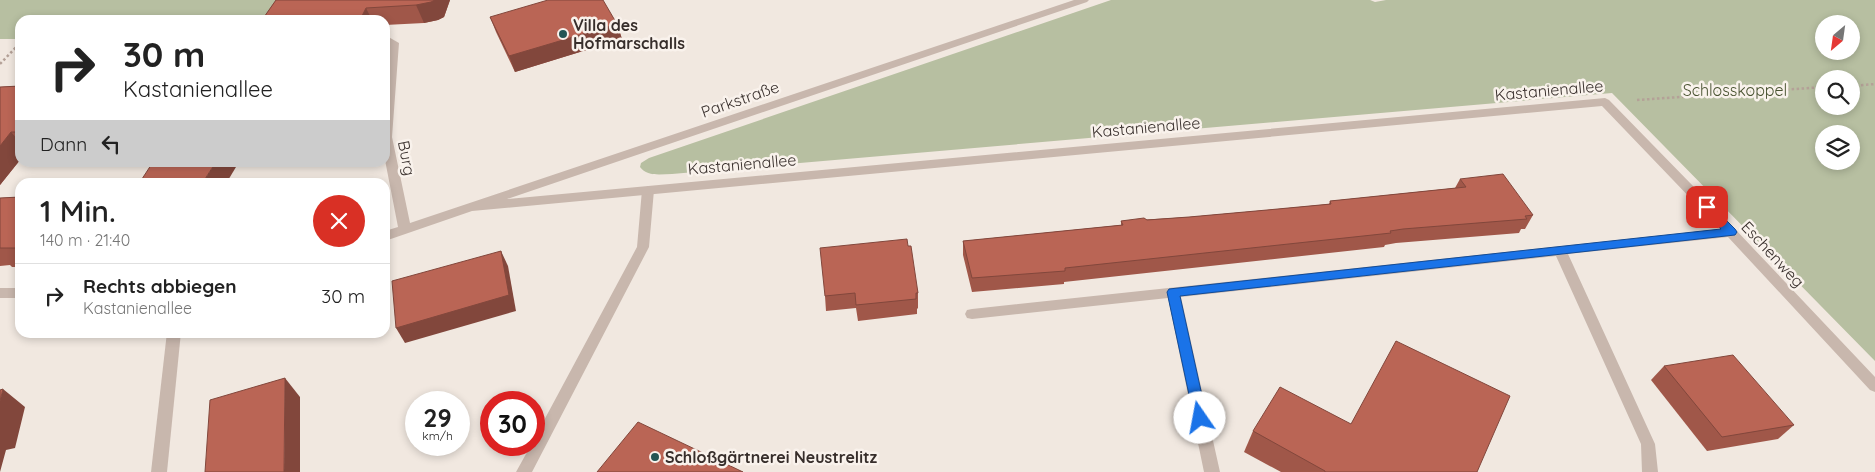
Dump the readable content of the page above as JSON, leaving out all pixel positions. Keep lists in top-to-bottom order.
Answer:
{
  "streets": {
    "street": [
      "Kastanienallee",
      "Parkstraße",
      "Burg",
      "Eschenweg"
    ]
  },
  "crossings": [
    ["Kastanienallee", "Parkstraße"],
    ["Kastanienallee", "Eschenweg"],
    ["Parkstraße", "Burg"]
  ],
  "parks": ["Schlosskoppel"],
  "places": ["Villa des Hofmarschalls", "Schloßgärtnerei Neustrelitz"],
  "north": "bottom left",
  "page": {
    "turn": ["30 m", "Kastanienallee"],
    "then": "Dann",
    "heading": ["1 Min.", "140 m · 21:40"],
    "list": [
      {
        "name": "Rechts abbiegen",
        "note": "Kastanienallee",
        "value": "30 m"
      }
    ],
    "speed": "29 km/h",
    "limit": "30"
  }
}
